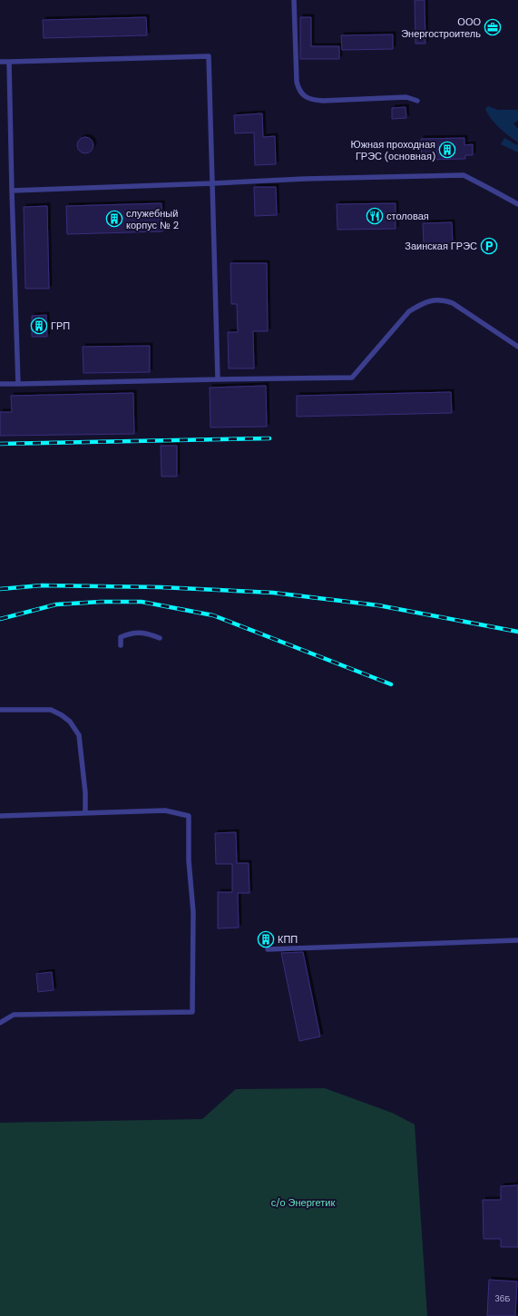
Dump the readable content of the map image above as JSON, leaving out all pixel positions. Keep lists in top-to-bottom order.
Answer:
{
  "parks": ["с/о Энергетик"],
  "places": {
    "office": ["ООО Энергостроитель"],
    "building": [
      "Южная проходная ГРЭС (основная)",
      "служебный корпус № 2",
      "ГРП",
      "КПП"
    ],
    "restaurant": ["столовая"],
    "parking": ["Заинская ГРЭС"]
  },
  "house_numbers": ["36Б"]
}
